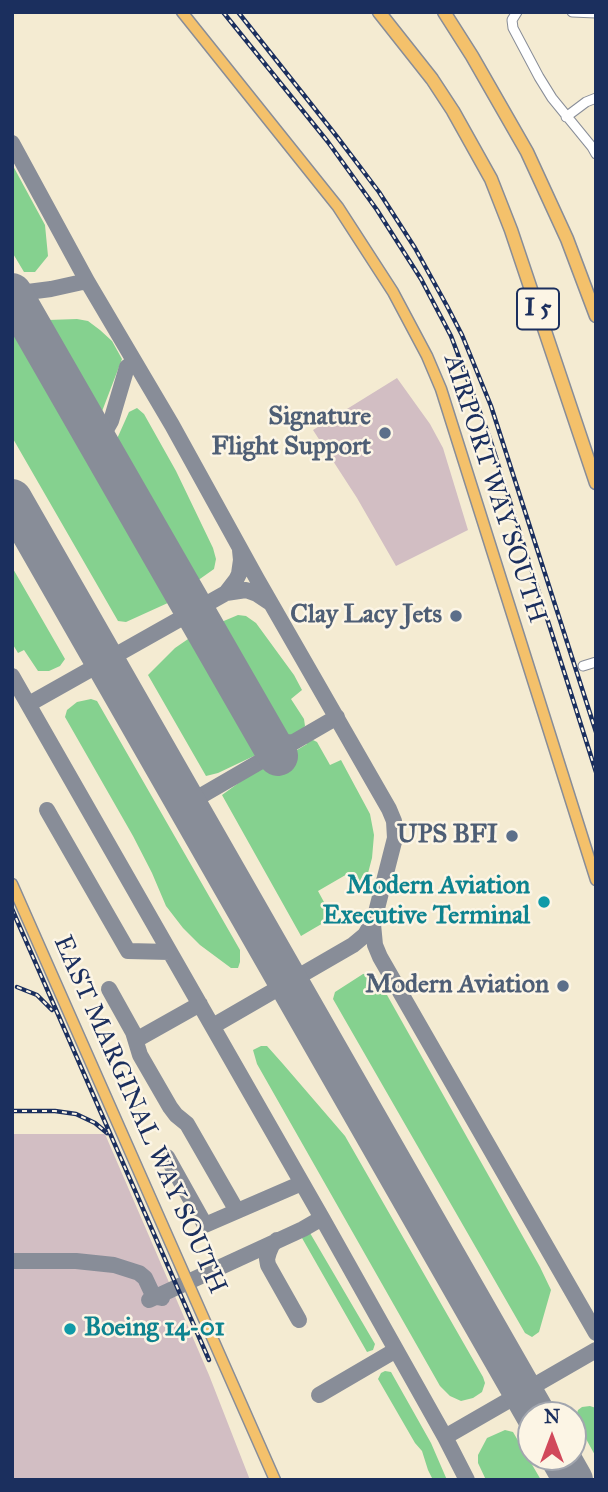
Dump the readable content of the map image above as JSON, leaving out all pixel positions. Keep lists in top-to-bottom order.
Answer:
{
  "streets": {
    "highway": ["I 5"],
    "main road": ["AIRPORT WAY SOUTH", "EAST MARGINAL WAY SOUTH"]
  },
  "places": [
    "Signature Flight Support",
    "Clay Lacy Jets",
    "UPS BFI",
    "Modern Aviation Executive Terminal",
    "Modern Aviation",
    "Boeing 14-01"
  ],
  "north": "top"
}
